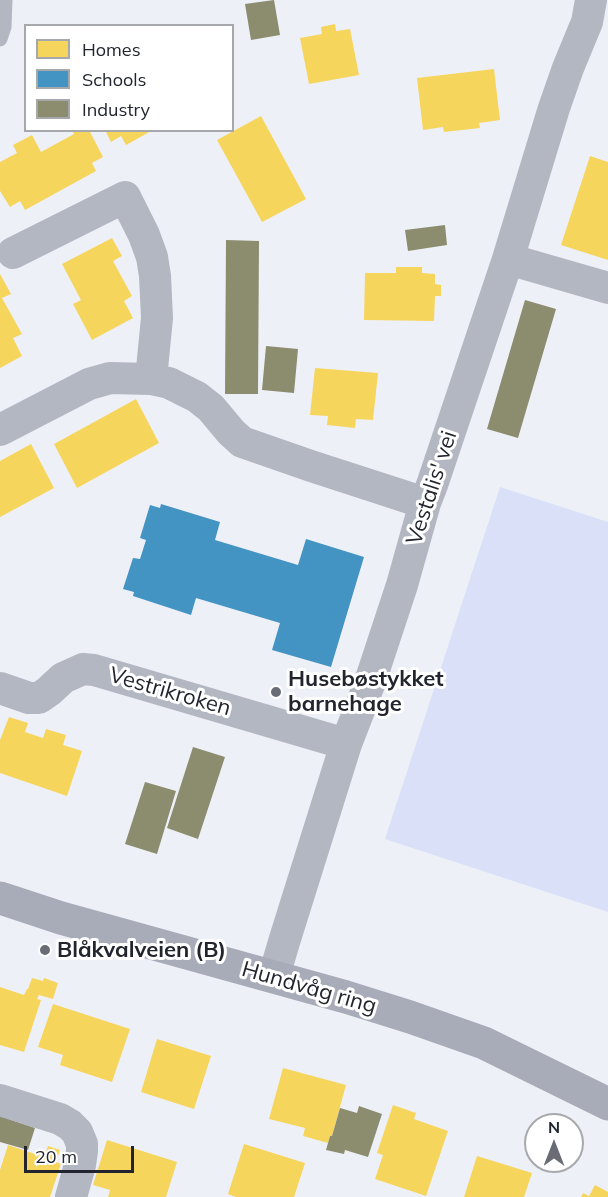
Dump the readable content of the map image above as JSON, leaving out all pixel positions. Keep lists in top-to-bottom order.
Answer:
{
  "streets": {
    "main road": ["Hundvåg ring"],
    "street": ["Vestalis' vei", "Vestrikroken"]
  },
  "crossings": [
    ["Vestalis' vei", "Vestrikroken"],
    ["Vestalis' vei", "Hundvåg ring"]
  ],
  "places": ["Husebøstykket barnehage", "Blåkvalveien (B)"],
  "legend": ["Homes", "Schools", "Industry"],
  "scale_bar": "20 m",
  "north": "top"
}
